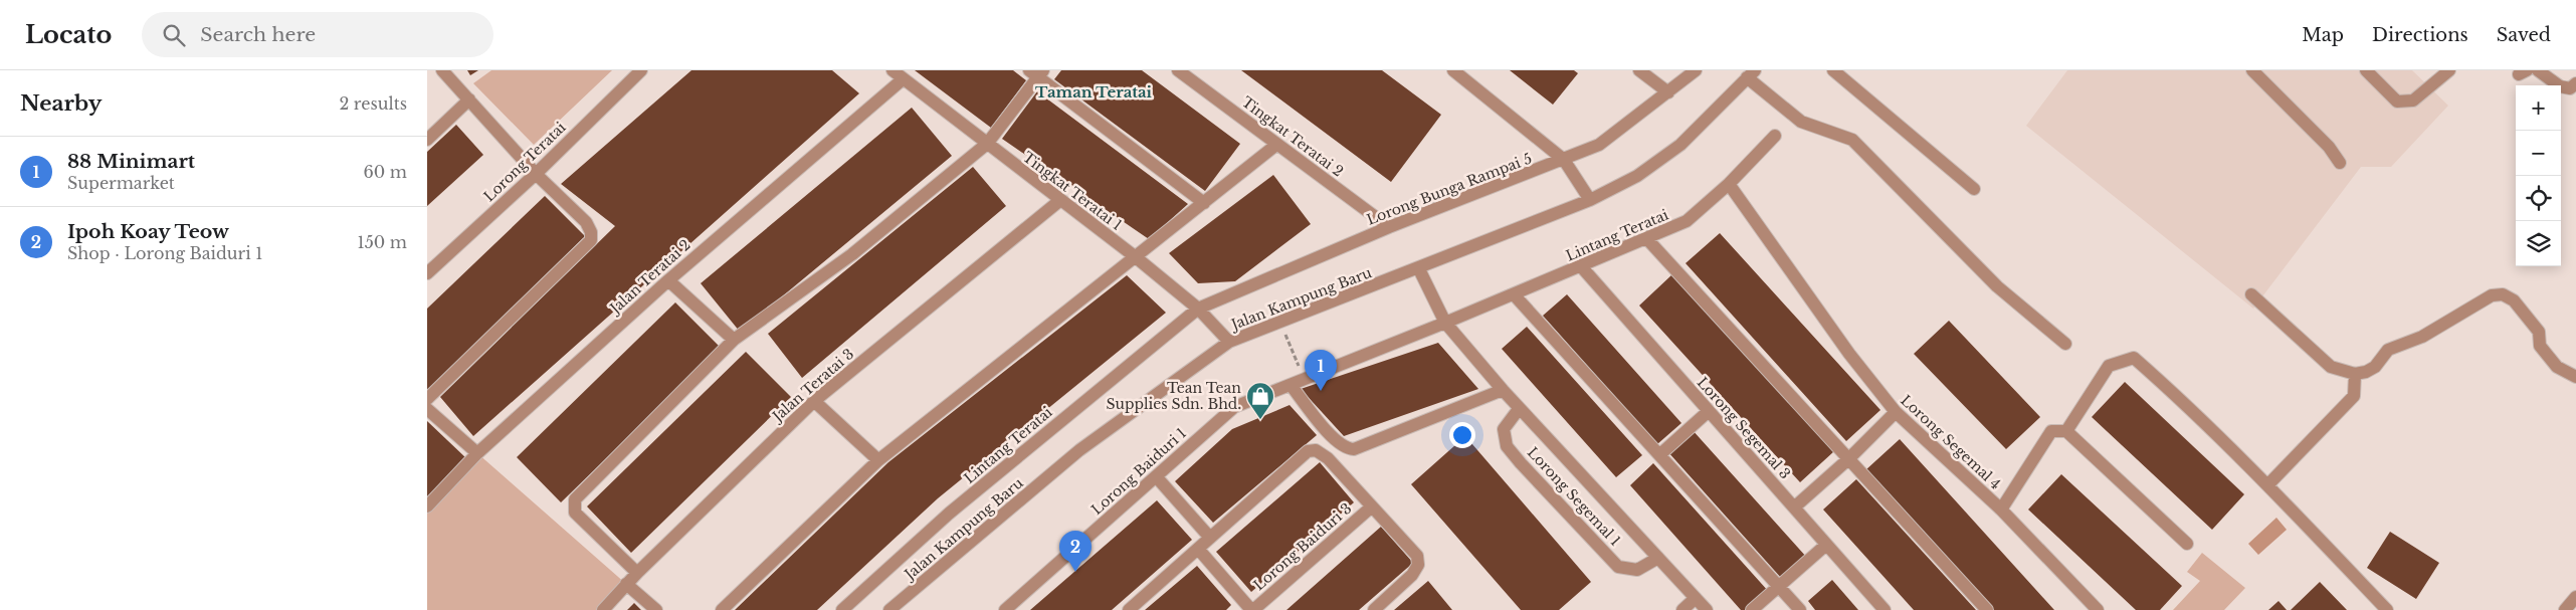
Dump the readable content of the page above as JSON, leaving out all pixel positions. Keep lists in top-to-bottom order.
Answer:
{
  "streets": {
    "street": [
      "Tingkat Teratai 2",
      "Lorong Teratai",
      "Lorong Bunga Rampai 5",
      "Tingkat Teratai 1",
      "Lintang Teratai",
      "Jalan Teratai 2",
      "Jalan Kampung Baru",
      "Jalan Teratai 3",
      "Lorong Segemal 3",
      "Lorong Segemal 4",
      "Lorong Baiduri 1",
      "Lorong Segemal 1",
      "Lorong Baiduri 3"
    ]
  },
  "crossings": [
    ["Tingkat Teratai 2", "Lorong Bunga Rampai 5"],
    ["Lorong Bunga Rampai 5", "Tingkat Teratai 1"],
    ["Lorong Bunga Rampai 5", "Lintang Teratai"],
    ["Tingkat Teratai 1", "Lintang Teratai"],
    ["Tingkat Teratai 1", "Jalan Teratai 2"],
    ["Tingkat Teratai 1", "Jalan Kampung Baru"],
    ["Tingkat Teratai 1", "Jalan Teratai 3"],
    ["Lintang Teratai", "Lorong Segemal 3"],
    ["Lintang Teratai", "Lorong Segemal 4"],
    ["Lintang Teratai", "Lorong Baiduri 1"],
    ["Lintang Teratai", "Lorong Segemal 1"],
    ["Jalan Kampung Baru", "Lorong Segemal 1"],
    ["Lorong Baiduri 1", "Lorong Segemal 1"]
  ],
  "districts": ["Taman Teratai"],
  "places": {
    "shop": ["Tean Tean Supplies Sdn. Bhd."]
  },
  "page": {
    "header": "Locato",
    "search": "Search here",
    "nav": ["Map", "Directions", "Saved"],
    "heading": ["Nearby", "2 results"],
    "map_buttons": ["+", "−"],
    "list": [
      {
        "mark": "1",
        "name": "88 Minimart",
        "note": "Supermarket",
        "value": "60 m"
      },
      {
        "mark": "2",
        "name": "Ipoh Koay Teow",
        "note": "Shop · Lorong Baiduri 1",
        "value": "150 m"
      }
    ],
    "pins": ["1", "2"]
  }
}
